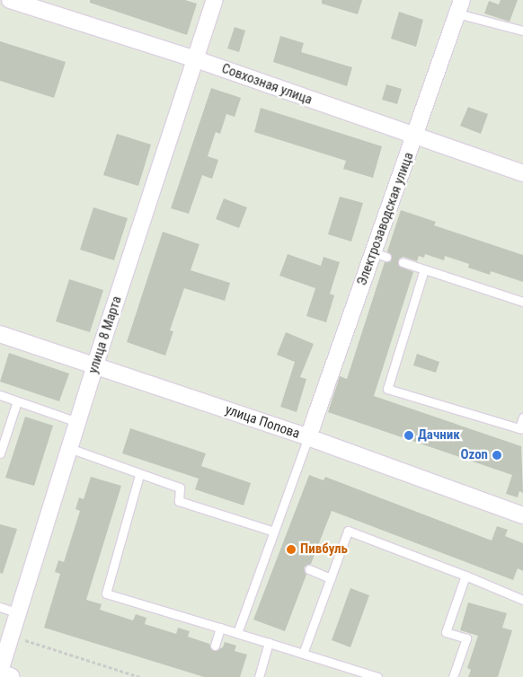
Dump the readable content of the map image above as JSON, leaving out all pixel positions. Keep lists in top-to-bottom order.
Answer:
{
  "streets": {
    "street": [
      "Совхозная улица",
      "Электрозаводская улица",
      "улица 8 Марта",
      "улица Попова"
    ]
  },
  "crossings": [
    ["Совхозная улица", "Электрозаводская улица"],
    ["Совхозная улица", "улица 8 Марта"],
    ["Электрозаводская улица", "улица Попова"],
    ["улица 8 Марта", "улица Попова"]
  ],
  "places": ["Дачник", "Ozon", "Пивбуль"]
}
